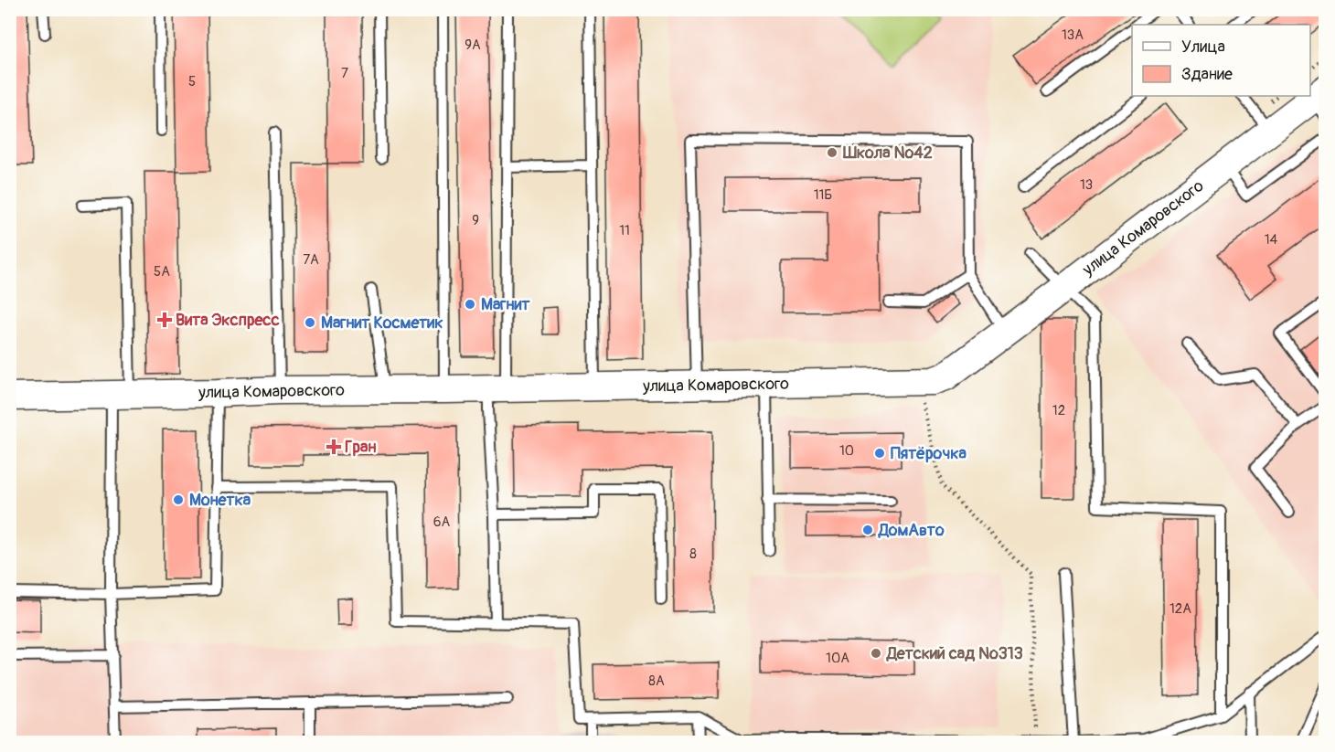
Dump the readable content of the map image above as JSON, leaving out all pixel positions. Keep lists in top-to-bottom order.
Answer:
{
  "streets": {
    "street": ["улица Комаровского"]
  },
  "places": {
    "other": [
      "Школа №42",
      "Магнит",
      "Магнит Косметик",
      "Пятёрочка",
      "Монетка",
      "ДомАвто",
      "Детский сад №313"
    ],
    "health": ["Вита Экспресс", "Гран"]
  },
  "house_numbers": [
    "13А",
    "9А",
    "7",
    "5",
    "13",
    "11Б",
    "9",
    "11",
    "14",
    "7А",
    "5А",
    "12",
    "10",
    "6А",
    "8",
    "12А",
    "10А",
    "8А"
  ],
  "legend": ["Улица", "Здание"]
}
